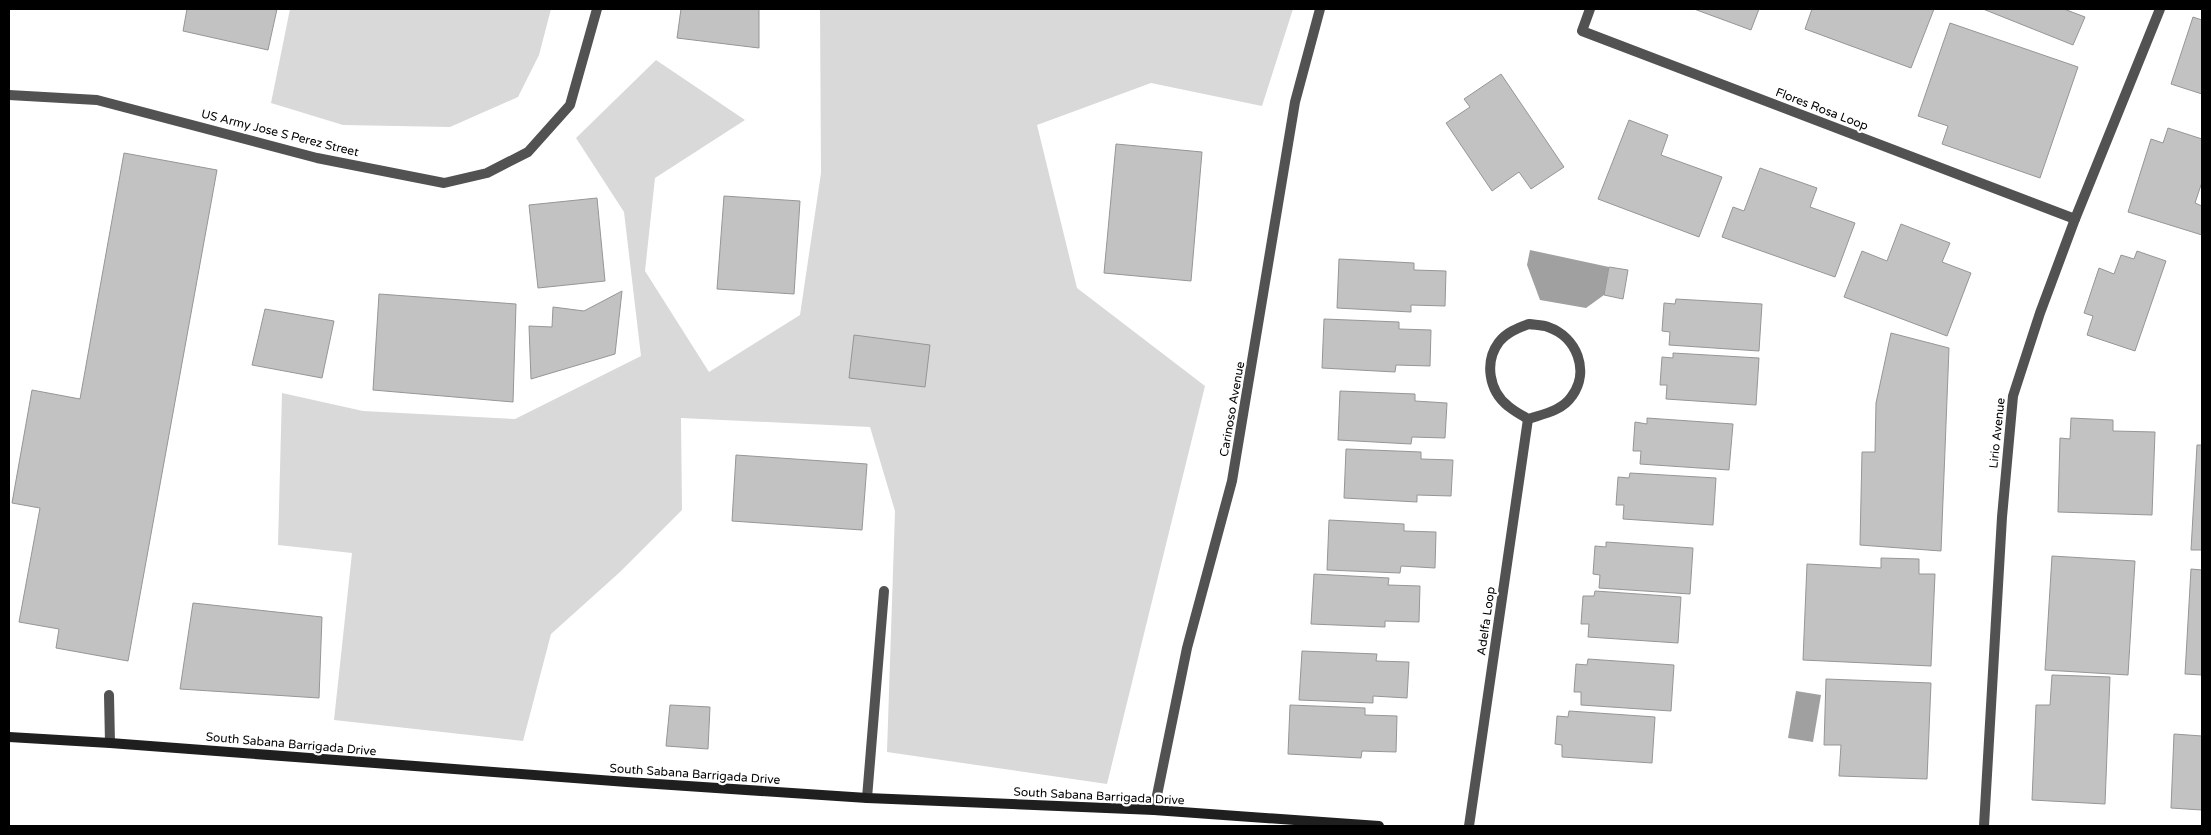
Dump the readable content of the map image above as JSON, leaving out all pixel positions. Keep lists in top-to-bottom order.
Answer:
{
  "streets": {
    "main road": ["South Sabana Barrigada Drive"],
    "street": [
      "Flores Rosa Loop",
      "US Army Jose S Perez Street",
      "Carinoso Avenue",
      "Lirio Avenue",
      "Adelfa Loop"
    ]
  },
  "crossings": [
    ["Flores Rosa Loop", "Lirio Avenue"],
    ["Carinoso Avenue", "South Sabana Barrigada Drive"]
  ]
}
